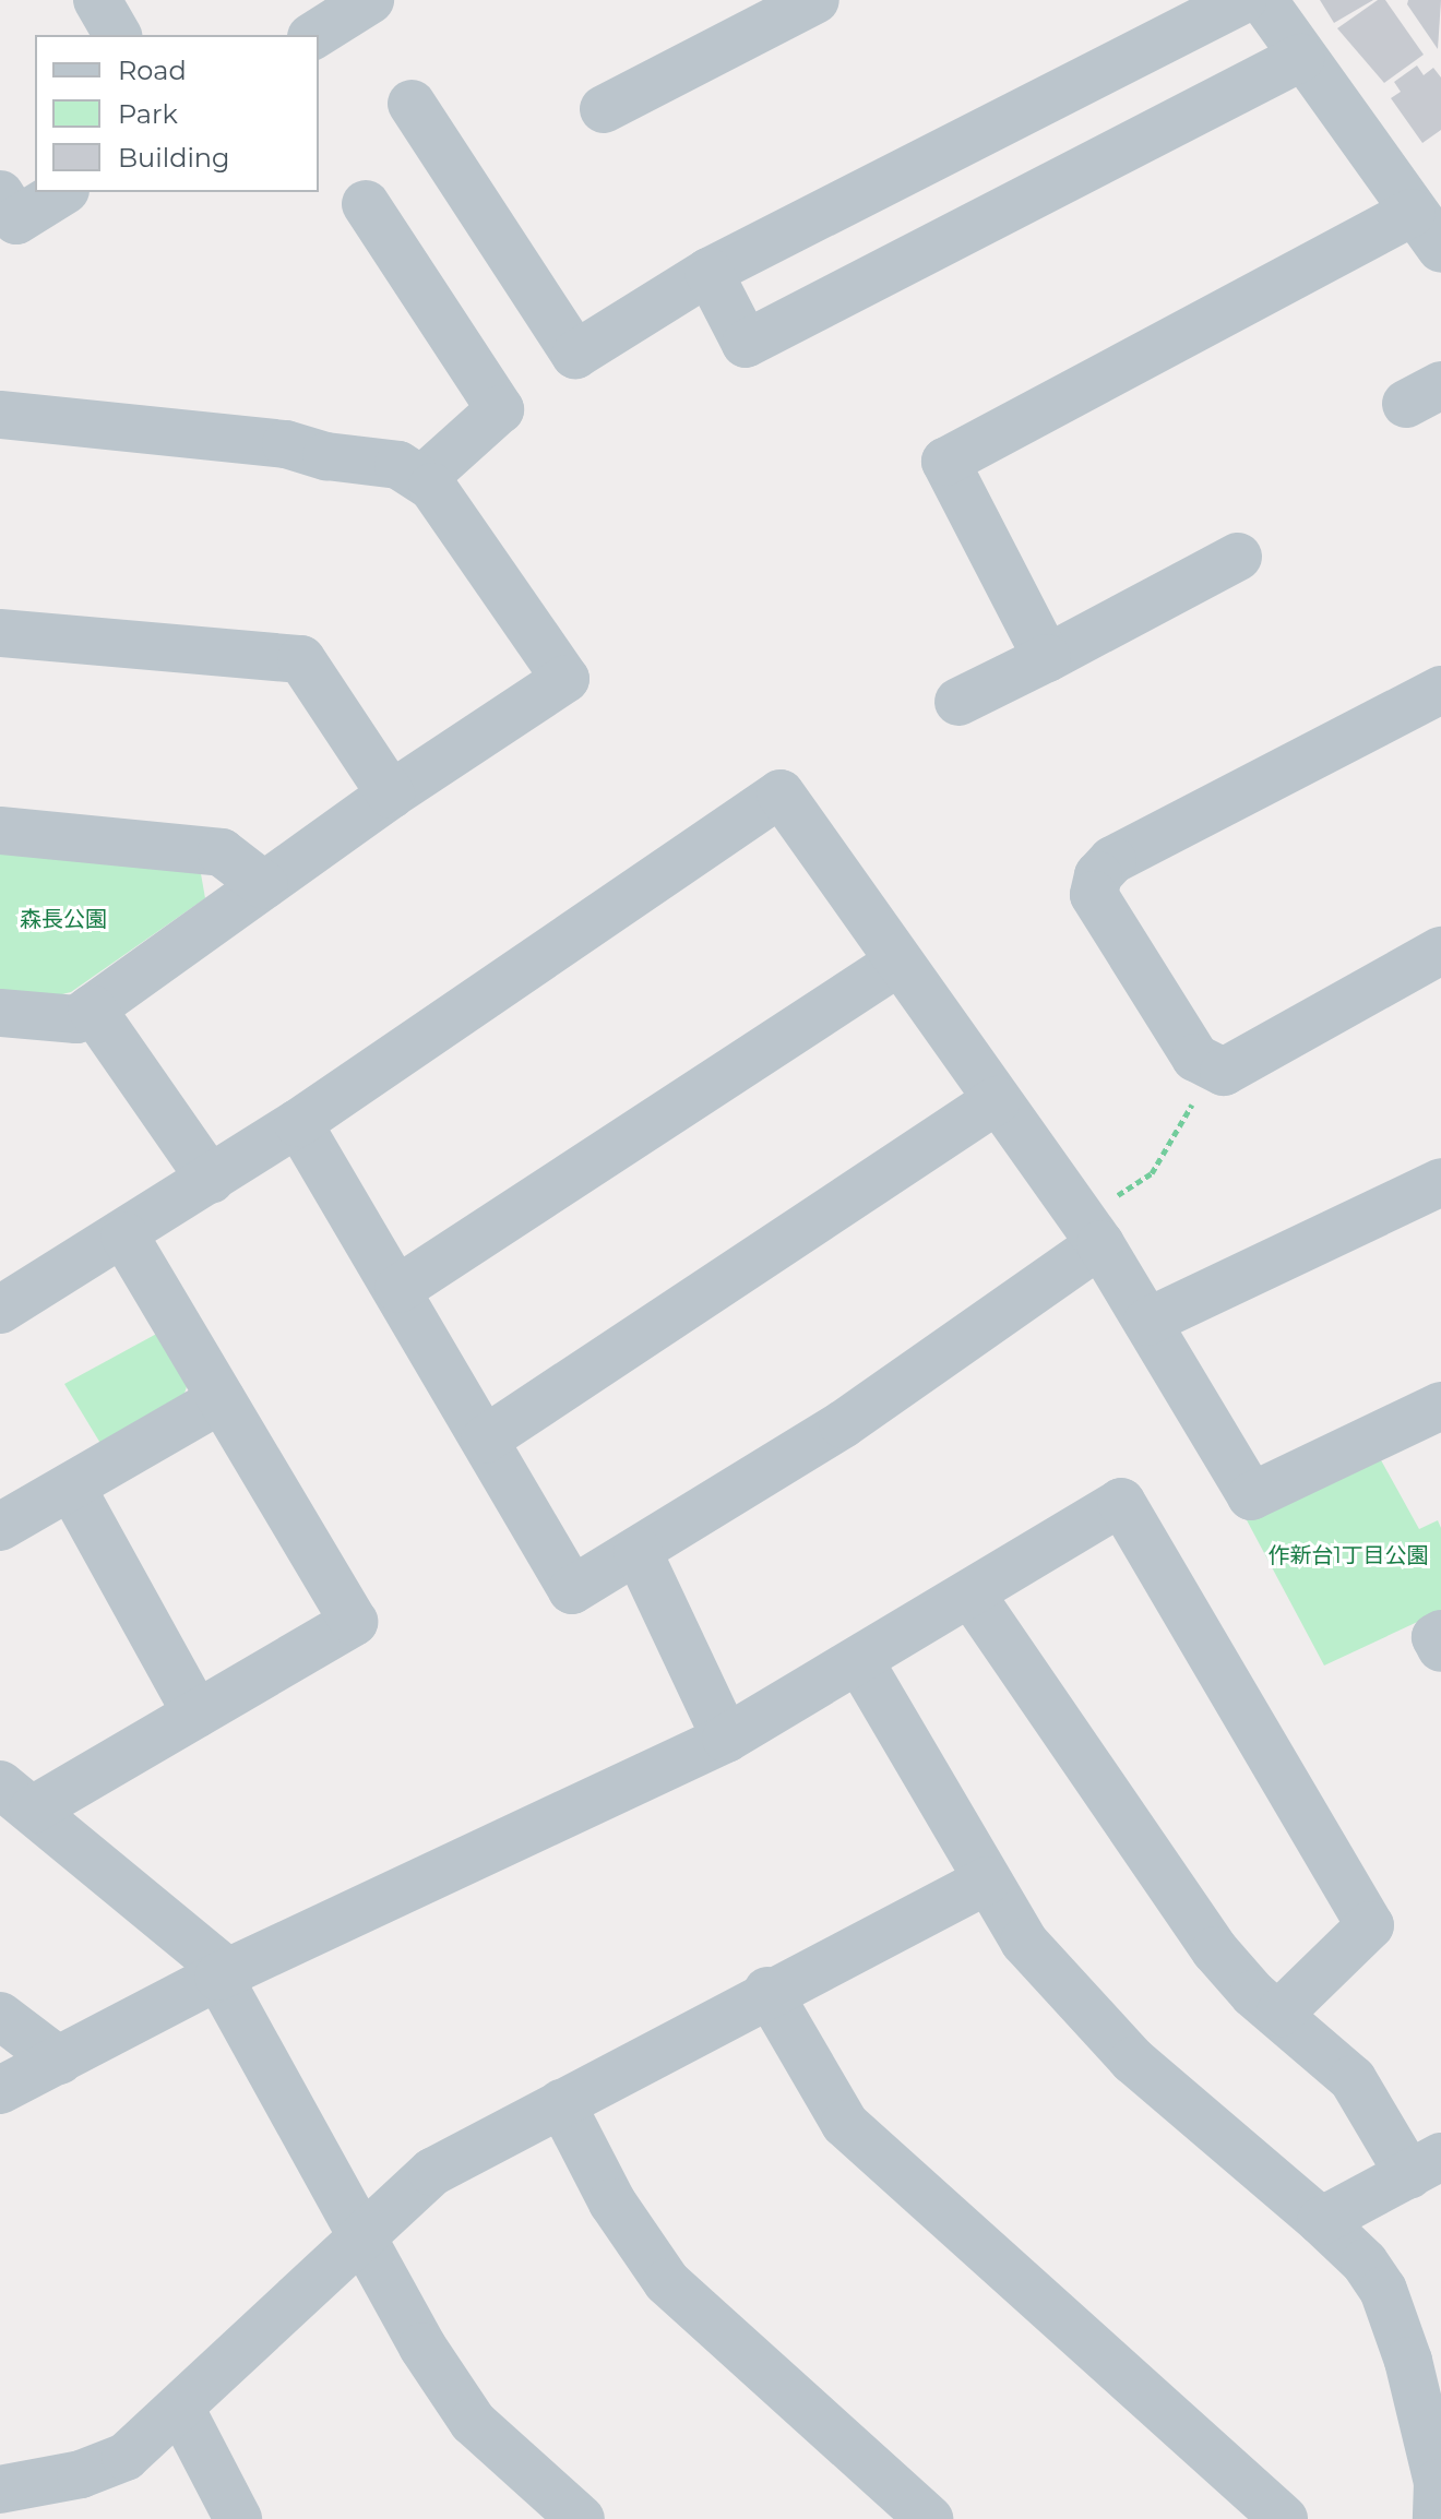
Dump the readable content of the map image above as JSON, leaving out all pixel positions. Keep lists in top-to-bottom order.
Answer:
{
  "parks": ["森長公園", "作新台1丁目公園"],
  "legend": ["Road", "Park", "Building"]
}
